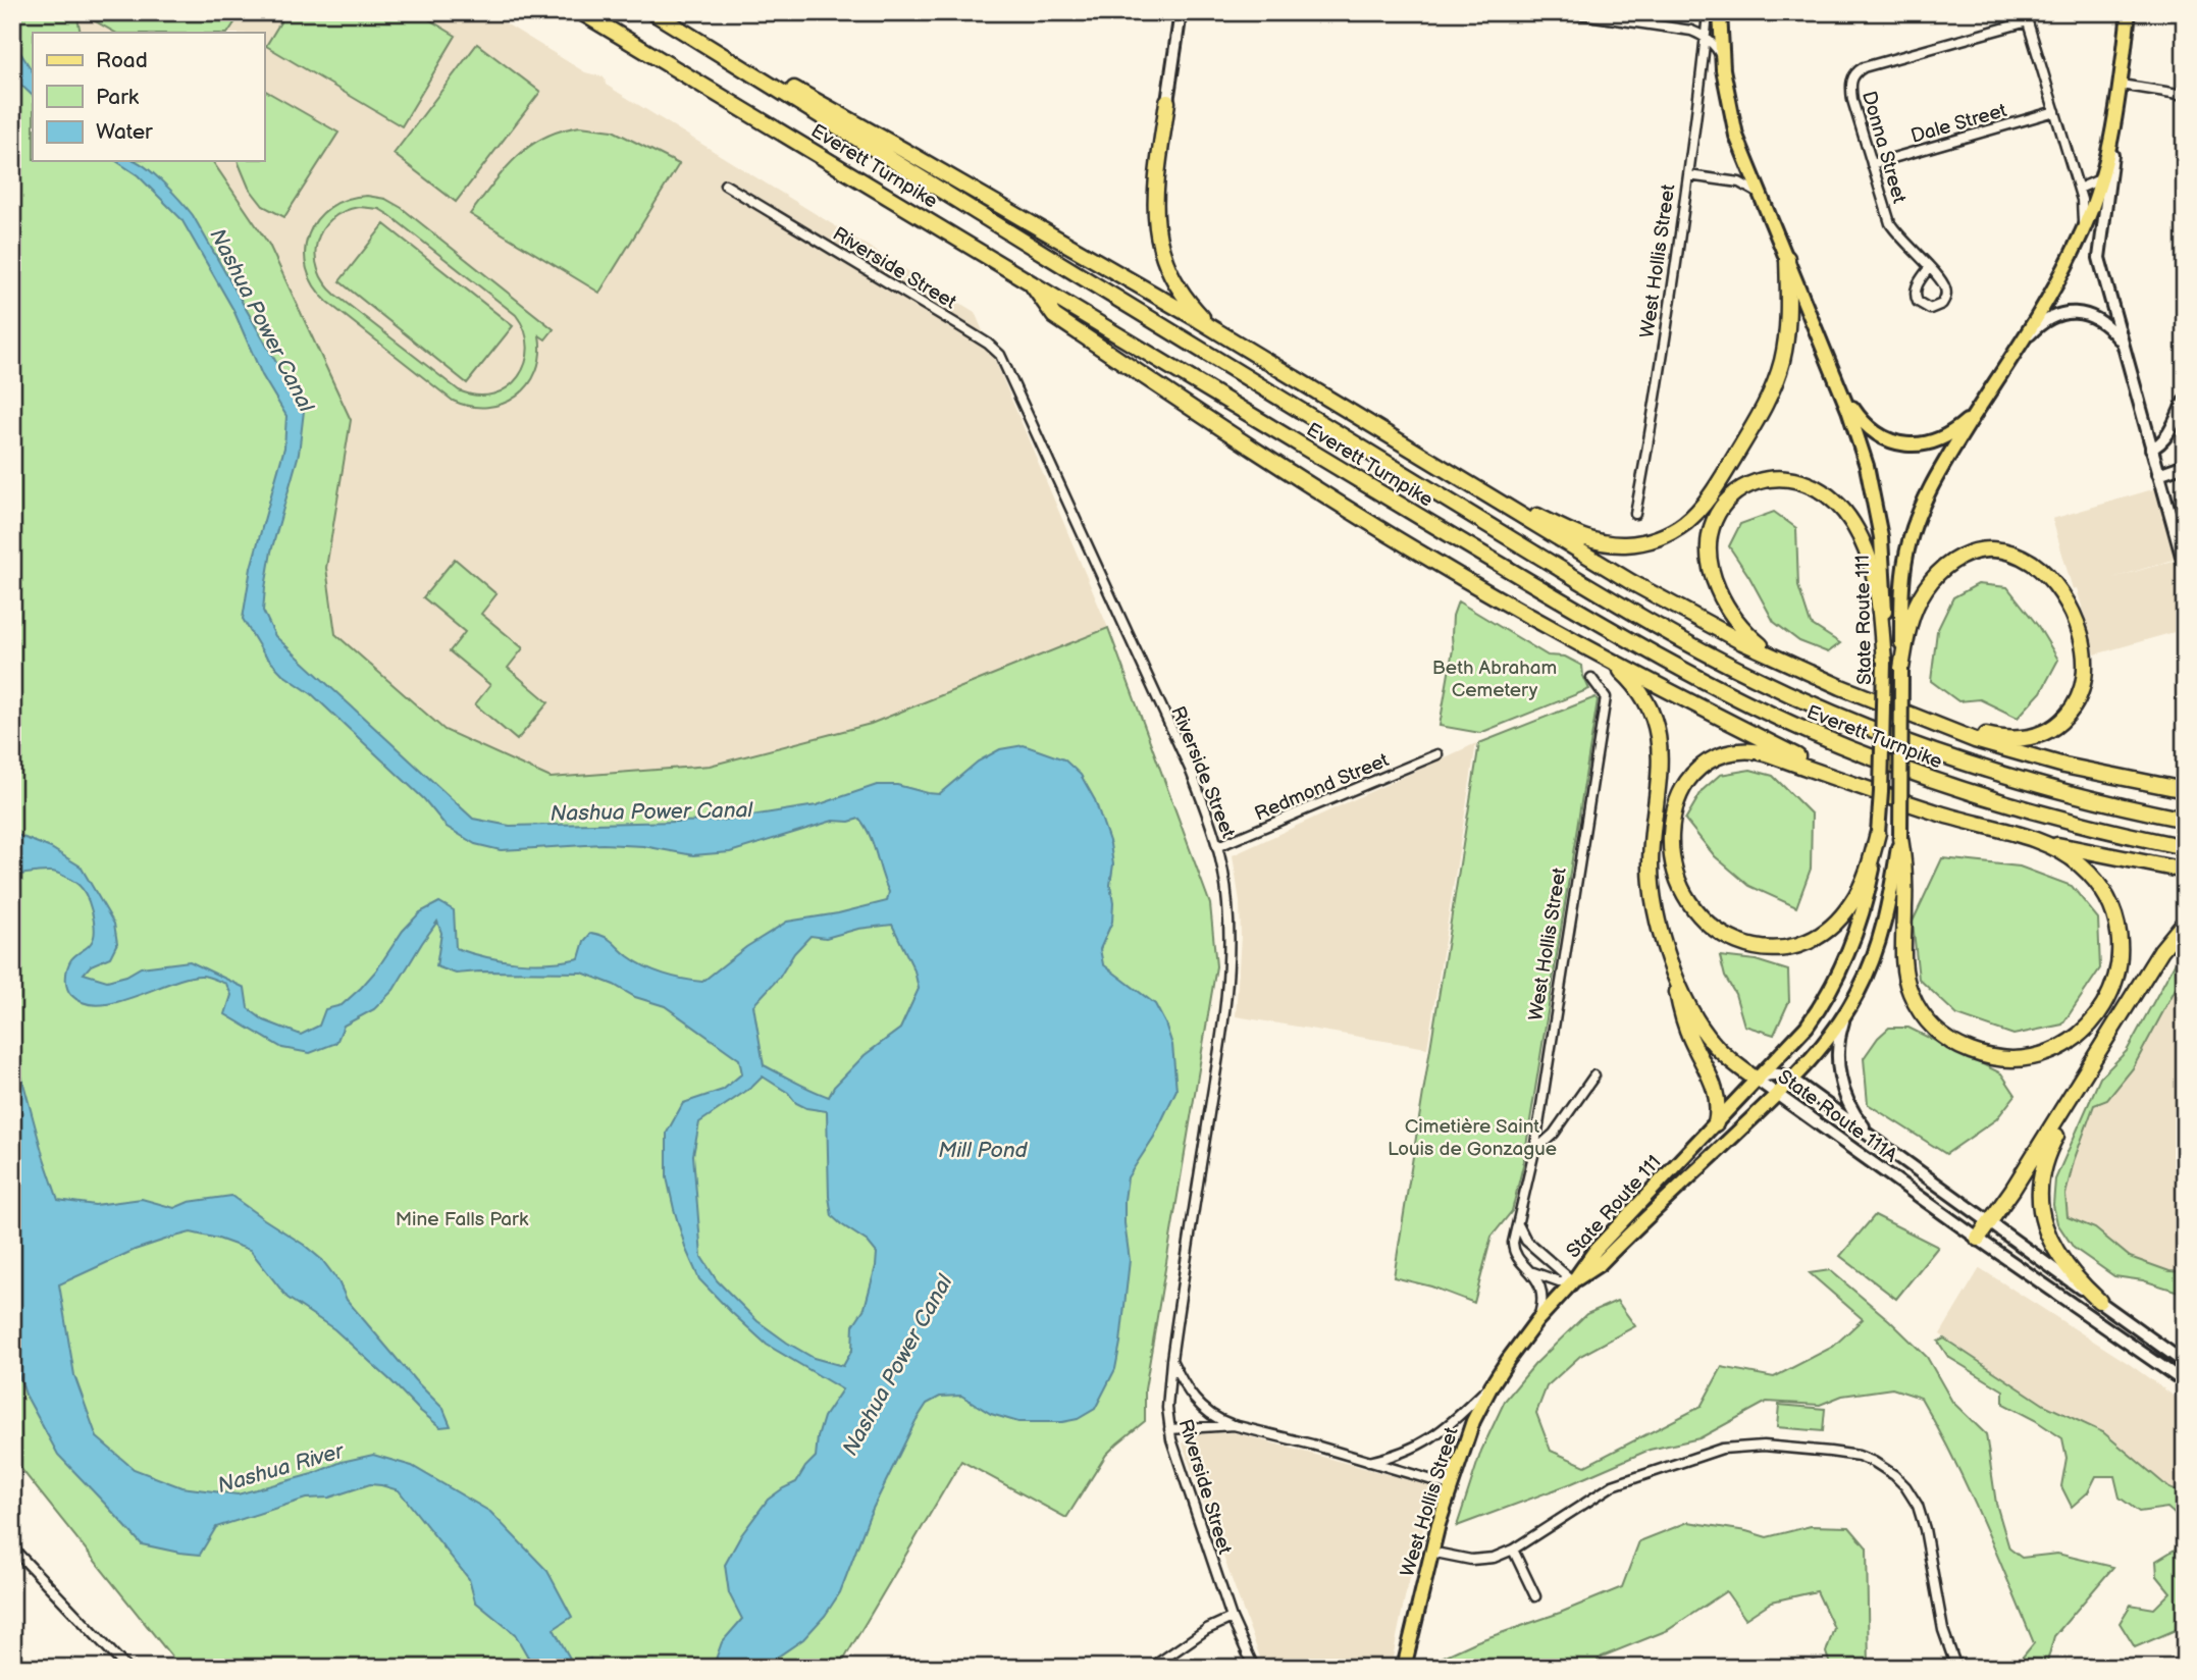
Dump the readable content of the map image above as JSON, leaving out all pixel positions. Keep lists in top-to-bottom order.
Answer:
{
  "streets": {
    "highway": ["Everett Turnpike"],
    "main road": ["West Hollis Street", "State Route 111", "State Route 111A"],
    "street": [
      "Dale Street",
      "Donna Street",
      "Riverside Street",
      "Redmond Street"
    ]
  },
  "crossings": [
    ["Dale Street", "Donna Street"],
    ["West Hollis Street", "State Route 111"],
    ["Riverside Street", "Redmond Street"],
    ["State Route 111", "State Route 111A"]
  ],
  "water": ["Nashua Power Canal", "Mill Pond", "Nashua River"],
  "parks": ["Beth Abraham Cemetery", "Cimetière Saint Louis de Gonzague", "Mine Falls Park"],
  "legend": ["Road", "Park", "Water"]
}
